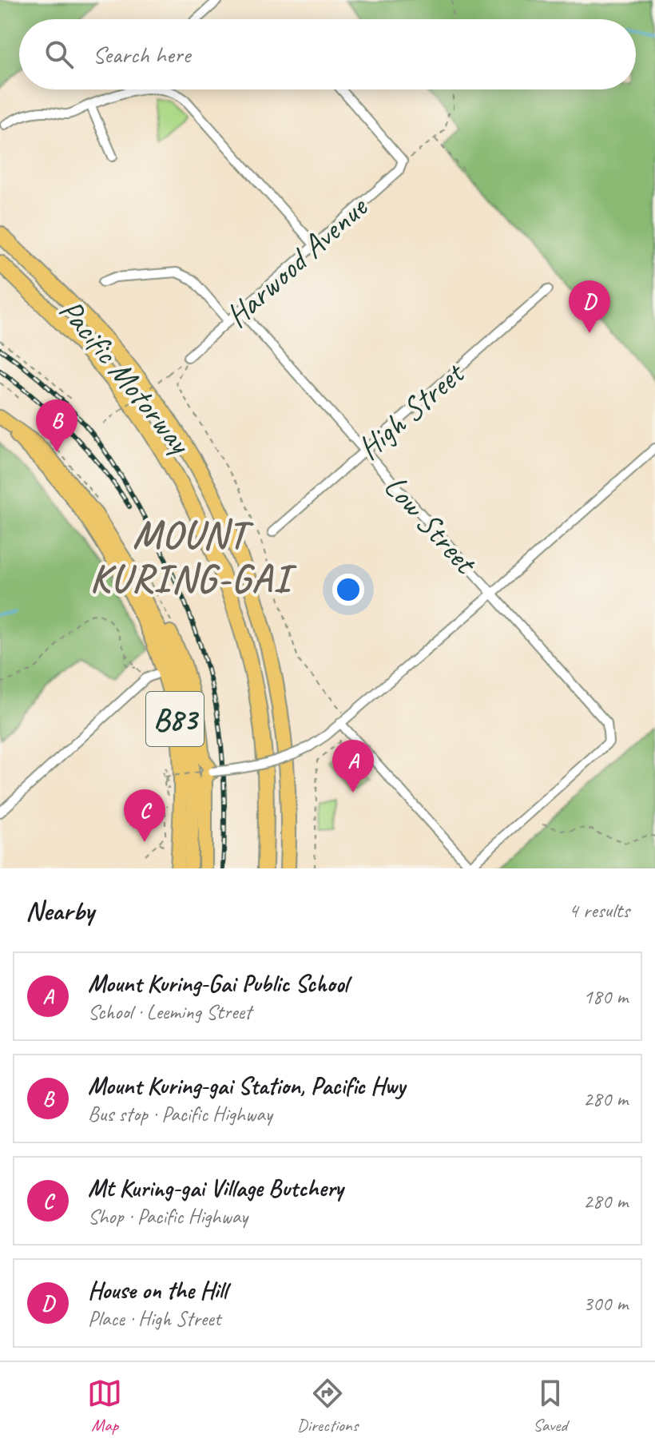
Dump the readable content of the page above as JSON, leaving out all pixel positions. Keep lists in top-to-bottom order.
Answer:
{
  "streets": {
    "highway": ["Pacific Motorway"],
    "main road": ["B83"],
    "street": ["Harwood Avenue", "High Street", "Low Street"]
  },
  "crossings": [
    ["Harwood Avenue", "Low Street"],
    ["High Street", "Low Street"]
  ],
  "districts": ["MOUNT KURING-GAI"],
  "page": {
    "search": "Search here",
    "pins": [
      "D",
      "B",
      "A",
      "C"
    ],
    "heading": ["Nearby", "4 results"],
    "list": [
      {
        "mark": "A",
        "name": "Mount Kuring-Gai Public School",
        "note": "School · Leeming Street",
        "value": "180 m"
      },
      {
        "mark": "B",
        "name": "Mount Kuring-gai Station, Pacific Hwy",
        "note": "Bus stop · Pacific Highway",
        "value": "280 m"
      },
      {
        "mark": "C",
        "name": "Mt Kuring-gai Village Butchery",
        "note": "Shop · Pacific Highway",
        "value": "280 m"
      },
      {
        "mark": "D",
        "name": "House on the Hill",
        "note": "Place · High Street",
        "value": "300 m"
      }
    ],
    "nav": ["Map", "Directions", "Saved"]
  }
}
